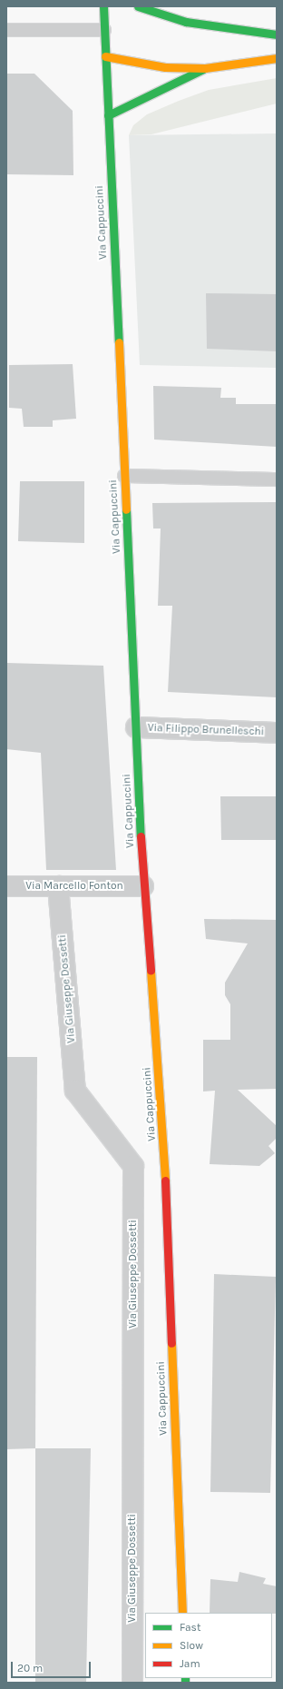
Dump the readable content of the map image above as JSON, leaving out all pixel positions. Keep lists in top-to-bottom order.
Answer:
{
  "streets": {
    "main road": ["Via Cappuccini"],
    "street": ["Via Filippo Brunelleschi", "Via Marcello Fonton", "Via Giuseppe Dossetti"]
  },
  "crossings": [
    ["Via Cappuccini", "Via Filippo Brunelleschi"],
    ["Via Cappuccini", "Via Marcello Fonton"],
    ["Via Marcello Fonton", "Via Giuseppe Dossetti"]
  ],
  "legend": ["Fast", "Slow", "Jam"],
  "scale_bar": "20 m"
}
